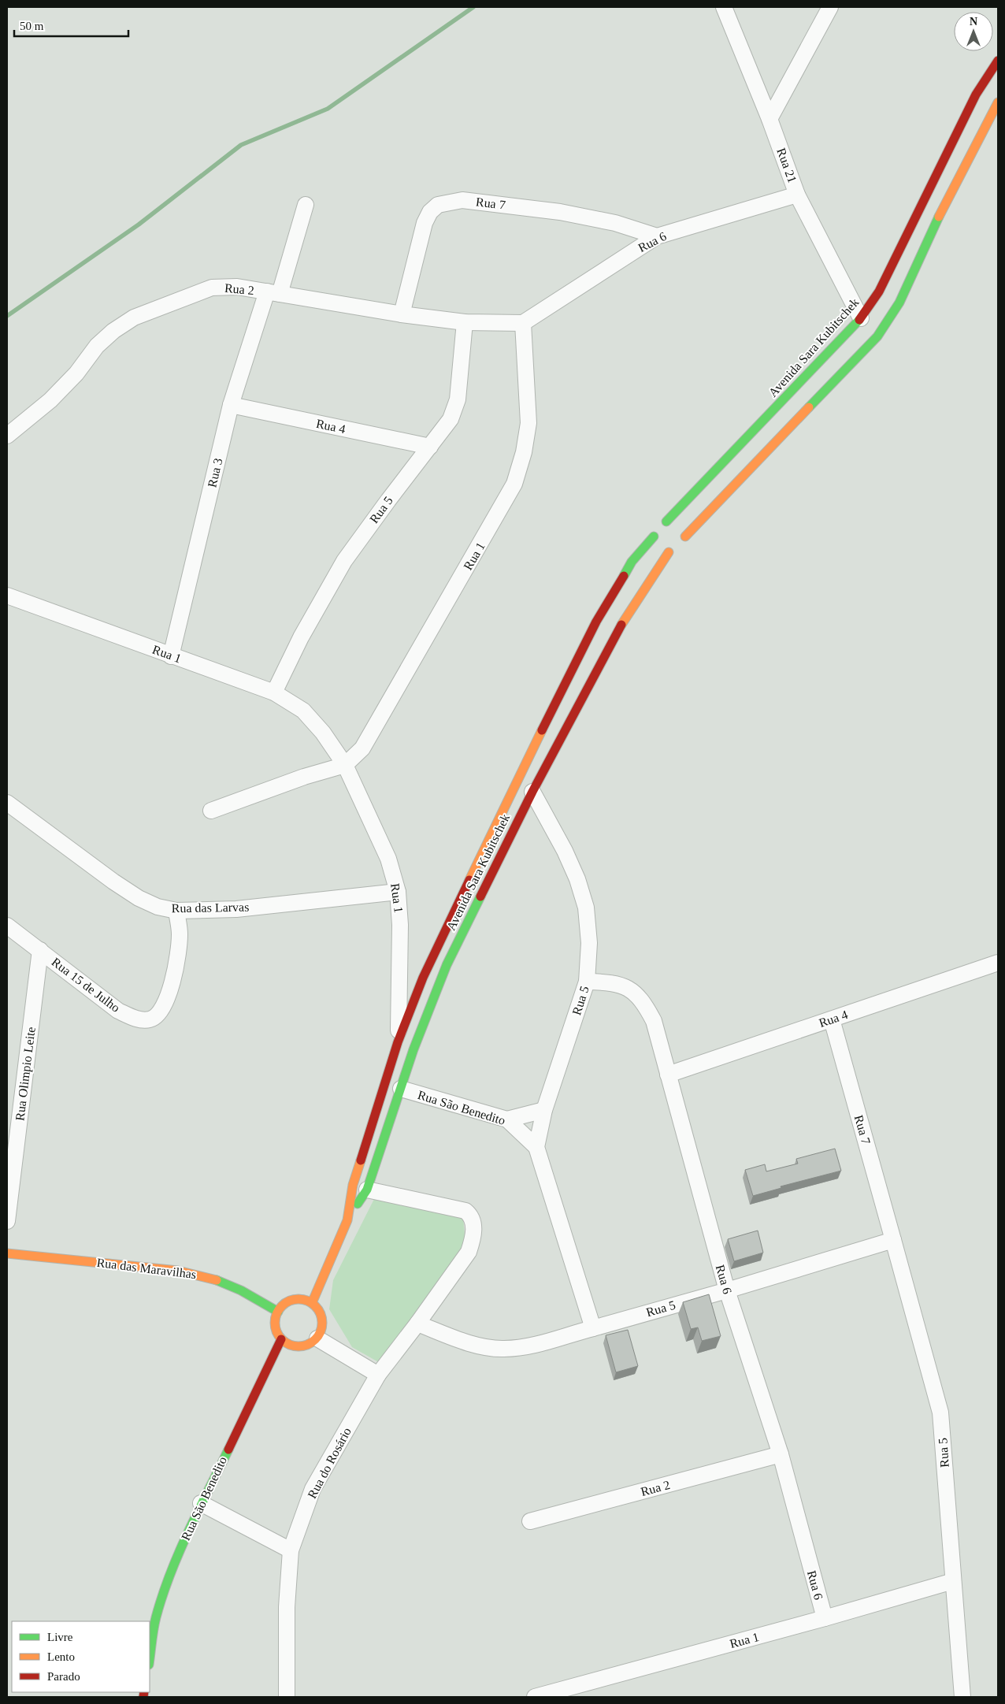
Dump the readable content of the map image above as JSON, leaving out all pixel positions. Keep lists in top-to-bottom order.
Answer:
{
  "streets": {
    "main road": ["Avenida Sara Kubitschek", "Rua São Benedito", "Rua das Maravilhas"],
    "street": [
      "Rua 21",
      "Rua 7",
      "Rua 6",
      "Rua 2",
      "Rua 4",
      "Rua 3",
      "Rua 5",
      "Rua 1",
      "Rua das Larvas",
      "Rua 15 de Julho",
      "Rua Olimpio Leite",
      "Rua do Rosário"
    ]
  },
  "crossings": [
    ["Rua 21", "Rua 6"],
    ["Rua 21", "Avenida Sara Kubitschek"],
    ["Rua 7", "Rua 6"],
    ["Rua 7", "Rua 2"],
    ["Rua 7", "Rua 4"],
    ["Rua 7", "Rua 5"],
    ["Rua 6", "Rua 2"],
    ["Rua 6", "Rua 4"],
    ["Rua 6", "Rua 5"],
    ["Rua 6", "Rua 1"],
    ["Rua 2", "Rua 3"],
    ["Rua 2", "Rua 5"],
    ["Rua 2", "Rua 1"],
    ["Avenida Sara Kubitschek", "Rua 5"],
    ["Avenida Sara Kubitschek", "Rua 1"],
    ["Avenida Sara Kubitschek", "Rua São Benedito"],
    ["Rua 4", "Rua 3"],
    ["Rua 4", "Rua 5"],
    ["Rua 3", "Rua 1"],
    ["Rua 5", "Rua 1"],
    ["Rua 5", "Rua São Benedito"],
    ["Rua 1", "Rua das Larvas"],
    ["Rua das Larvas", "Rua 15 de Julho"],
    ["Rua 15 de Julho", "Rua Olimpio Leite"],
    ["Rua São Benedito", "Rua das Maravilhas"]
  ],
  "legend": ["Livre", "Lento", "Parado"],
  "scale_bar": "50 m",
  "north": "top"
}
